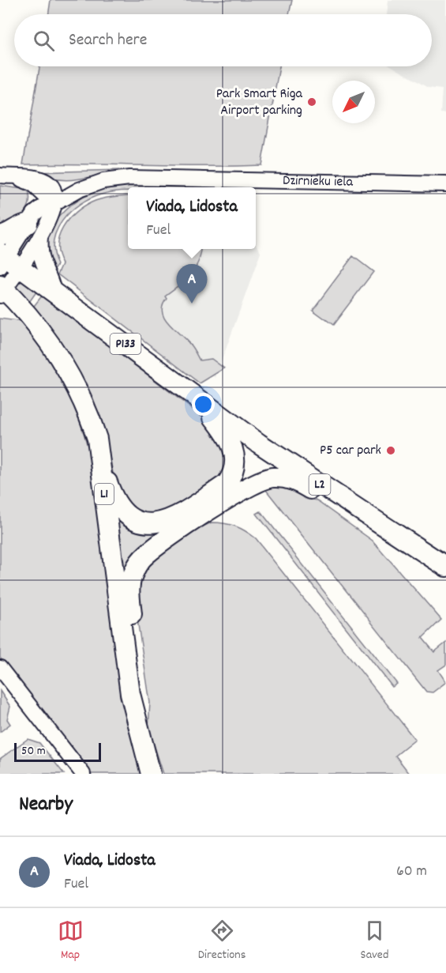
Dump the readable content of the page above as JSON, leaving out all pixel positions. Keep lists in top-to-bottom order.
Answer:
{
  "streets": {
    "main road": ["P133", "L2", "L1"],
    "street": ["Dzirnieku iela"]
  },
  "crossings": [
    ["Dzirnieku iela", "P133"],
    ["Dzirnieku iela", "L1"],
    ["P133", "L2"],
    ["P133", "L1"]
  ],
  "places": ["Park Smart Riga Airport parking", "P5 car park"],
  "scale_bar": "50 m",
  "north": "bottom left",
  "page": {
    "search": "Search here",
    "popup": ["Viada, Lidosta", "Fuel"],
    "pins": "A",
    "scale": "50 m",
    "heading": "Nearby",
    "list": [
      {
        "mark": "A",
        "name": "Viada, Lidosta",
        "note": "Fuel",
        "value": "60 m"
      }
    ],
    "nav": ["Map", "Directions", "Saved"]
  }
}
